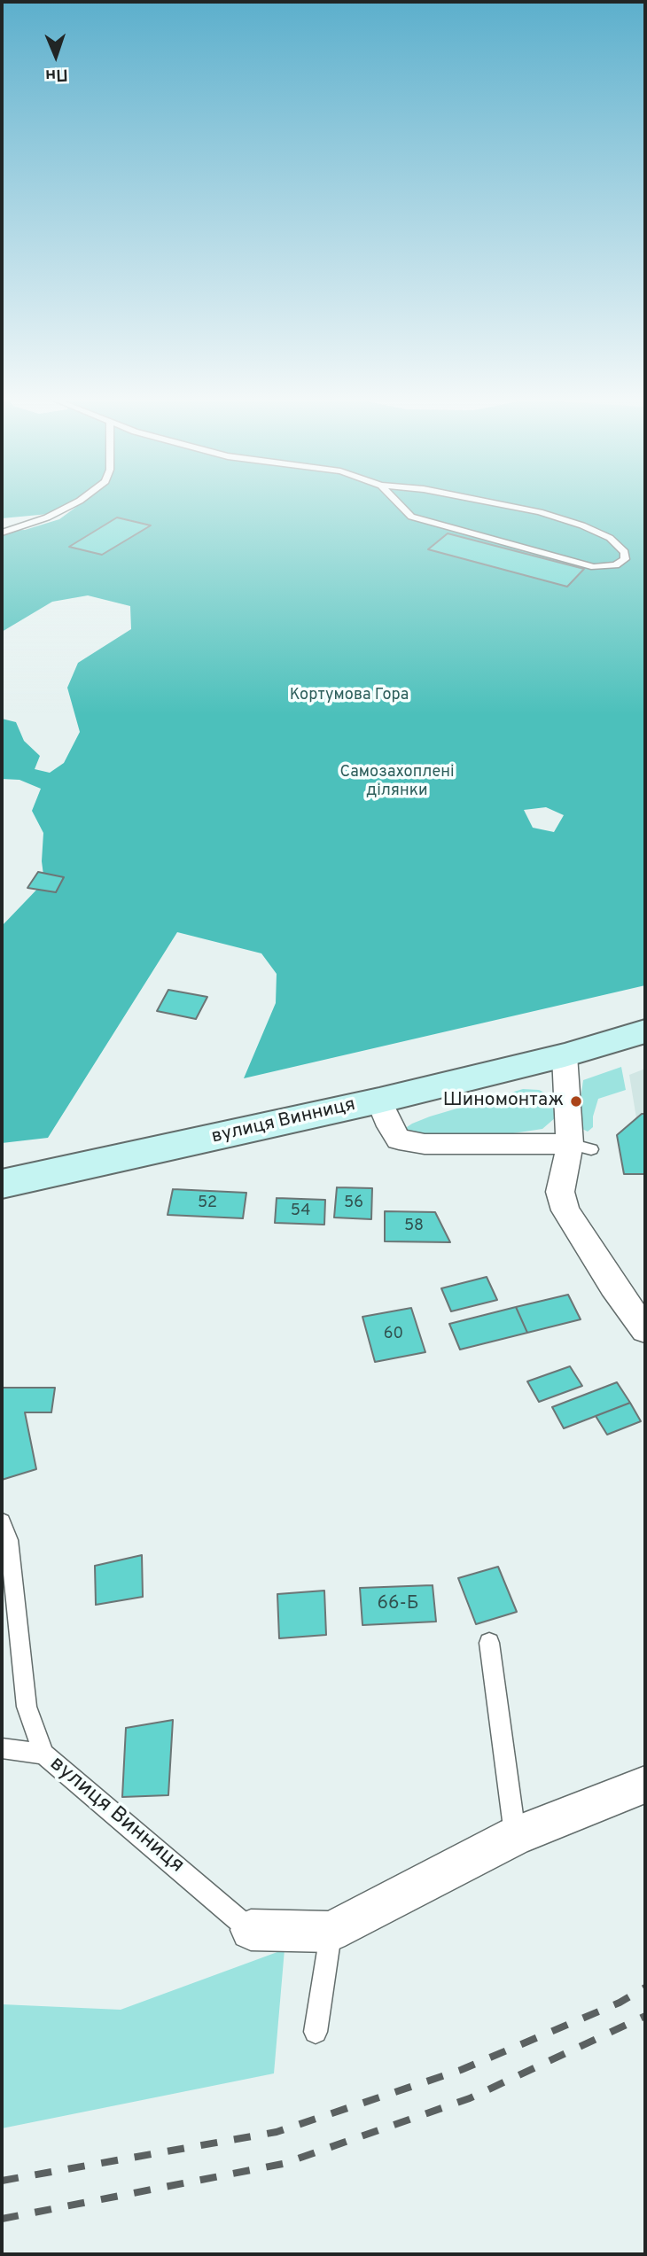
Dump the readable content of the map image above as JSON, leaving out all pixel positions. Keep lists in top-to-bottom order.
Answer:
{
  "streets": {
    "main road": ["вулиця Винниця"]
  },
  "parks": ["Кортумова Гора", "Самозахоплені ділянки"],
  "places": ["Шиномонтаж"],
  "house_numbers": [
    "52",
    "56",
    "54",
    "58",
    "60",
    "66-Б"
  ],
  "north": "bottom"
}
